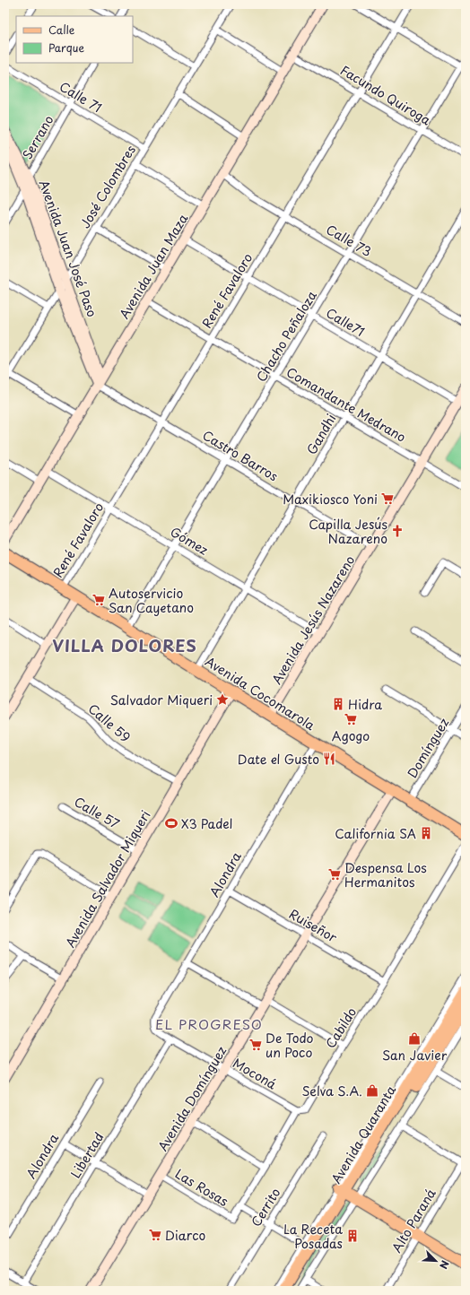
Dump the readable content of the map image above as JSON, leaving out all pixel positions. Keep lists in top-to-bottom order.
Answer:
{
  "streets": {
    "main road": [
      "Avenida Juan José Paso",
      "Avenida Juan Maza",
      "Avenida Jesús Nazareno",
      "Avenida Cocomarola",
      "Avenida Salvador Miqueri",
      "Avenida Domínguez",
      "Avenida Quaranta"
    ],
    "street": [
      "Facundo Quiroga",
      "Calle 71",
      "Serrano",
      "José Colombres",
      "Calle 73",
      "René Favaloro",
      "Calle71",
      "Chacho Peñaloza",
      "Comandante Medrano",
      "Gandhi",
      "Castro Barros",
      "Gómez",
      "Calle 59",
      "Domínguez",
      "Calle 57",
      "Alondra",
      "Ruiseñor",
      "Cabildo",
      "Moconá",
      "Libertad",
      "Las Rosas",
      "Cerrito",
      "Alto Paraná"
    ]
  },
  "crossings": [
    ["Facundo Quiroga", "Avenida Juan Maza"],
    ["Facundo Quiroga", "René Favaloro"],
    ["Facundo Quiroga", "Chacho Peñaloza"],
    ["Calle 71", "Serrano"],
    ["Calle 71", "José Colombres"],
    ["Serrano", "Avenida Juan José Paso"],
    ["José Colombres", "Avenida Juan José Paso"],
    ["Calle 73", "Avenida Juan Maza"],
    ["Calle 73", "René Favaloro"],
    ["Calle 73", "Chacho Peñaloza"],
    ["Calle 73", "Gandhi"],
    ["Avenida Juan José Paso", "Avenida Juan Maza"],
    ["Avenida Juan José Paso", "Castro Barros"],
    ["Avenida Juan Maza", "Calle71"],
    ["Avenida Juan Maza", "Comandante Medrano"],
    ["Avenida Juan Maza", "Castro Barros"],
    ["Avenida Juan Maza", "Gómez"],
    ["René Favaloro", "Calle71"],
    ["René Favaloro", "Comandante Medrano"],
    ["René Favaloro", "Castro Barros"],
    ["René Favaloro", "Gómez"],
    ["René Favaloro", "Avenida Cocomarola"],
    ["Calle71", "Chacho Peñaloza"],
    ["Calle71", "Gandhi"],
    ["Calle71", "Avenida Jesús Nazareno"],
    ["Chacho Peñaloza", "Comandante Medrano"],
    ["Chacho Peñaloza", "Castro Barros"],
    ["Chacho Peñaloza", "Gómez"],
    ["Chacho Peñaloza", "Avenida Cocomarola"],
    ["Comandante Medrano", "Gandhi"],
    ["Comandante Medrano", "Avenida Jesús Nazareno"],
    ["Gandhi", "Castro Barros"],
    ["Gandhi", "Gómez"],
    ["Gandhi", "Avenida Cocomarola"],
    ["Castro Barros", "Avenida Jesús Nazareno"],
    ["Gómez", "Avenida Jesús Nazareno"],
    ["Avenida Jesús Nazareno", "Avenida Cocomarola"],
    ["Avenida Cocomarola", "Domínguez"],
    ["Avenida Cocomarola", "Alondra"],
    ["Avenida Cocomarola", "Avenida Salvador Miqueri"],
    ["Avenida Cocomarola", "Avenida Domínguez"],
    ["Calle 59", "Avenida Salvador Miqueri"],
    ["Calle 57", "Avenida Salvador Miqueri"],
    ["Alondra", "Ruiseñor"],
    ["Alondra", "Moconá"],
    ["Ruiseñor", "Cabildo"],
    ["Ruiseñor", "Avenida Domínguez"],
    ["Cabildo", "Moconá"],
    ["Cabildo", "Las Rosas"],
    ["Moconá", "Avenida Domínguez"],
    ["Moconá", "Libertad"],
    ["Avenida Domínguez", "Las Rosas"],
    ["Las Rosas", "Cerrito"]
  ],
  "districts": ["VILLA DOLORES", "EL PROGRESO"],
  "places": {
    "supermarket": [
      "Maxikiosco Yoni",
      "Autoservicio San Cayetano",
      "Agogo",
      "Despensa Los Hermanitos",
      "De Todo un Poco",
      "Diarco"
    ],
    "church": ["Capilla Jesús Nazareno"],
    "place": ["Salvador Miqueri"],
    "building": ["Hidra", "California SA", "La Receta Posadas"],
    "restaurant": ["Date el Gusto"],
    "sports": ["X3 Padel"],
    "shop": ["San Javier", "Selva S.A."]
  },
  "legend": ["Calle", "Parque"],
  "north": "bottom right"
}
